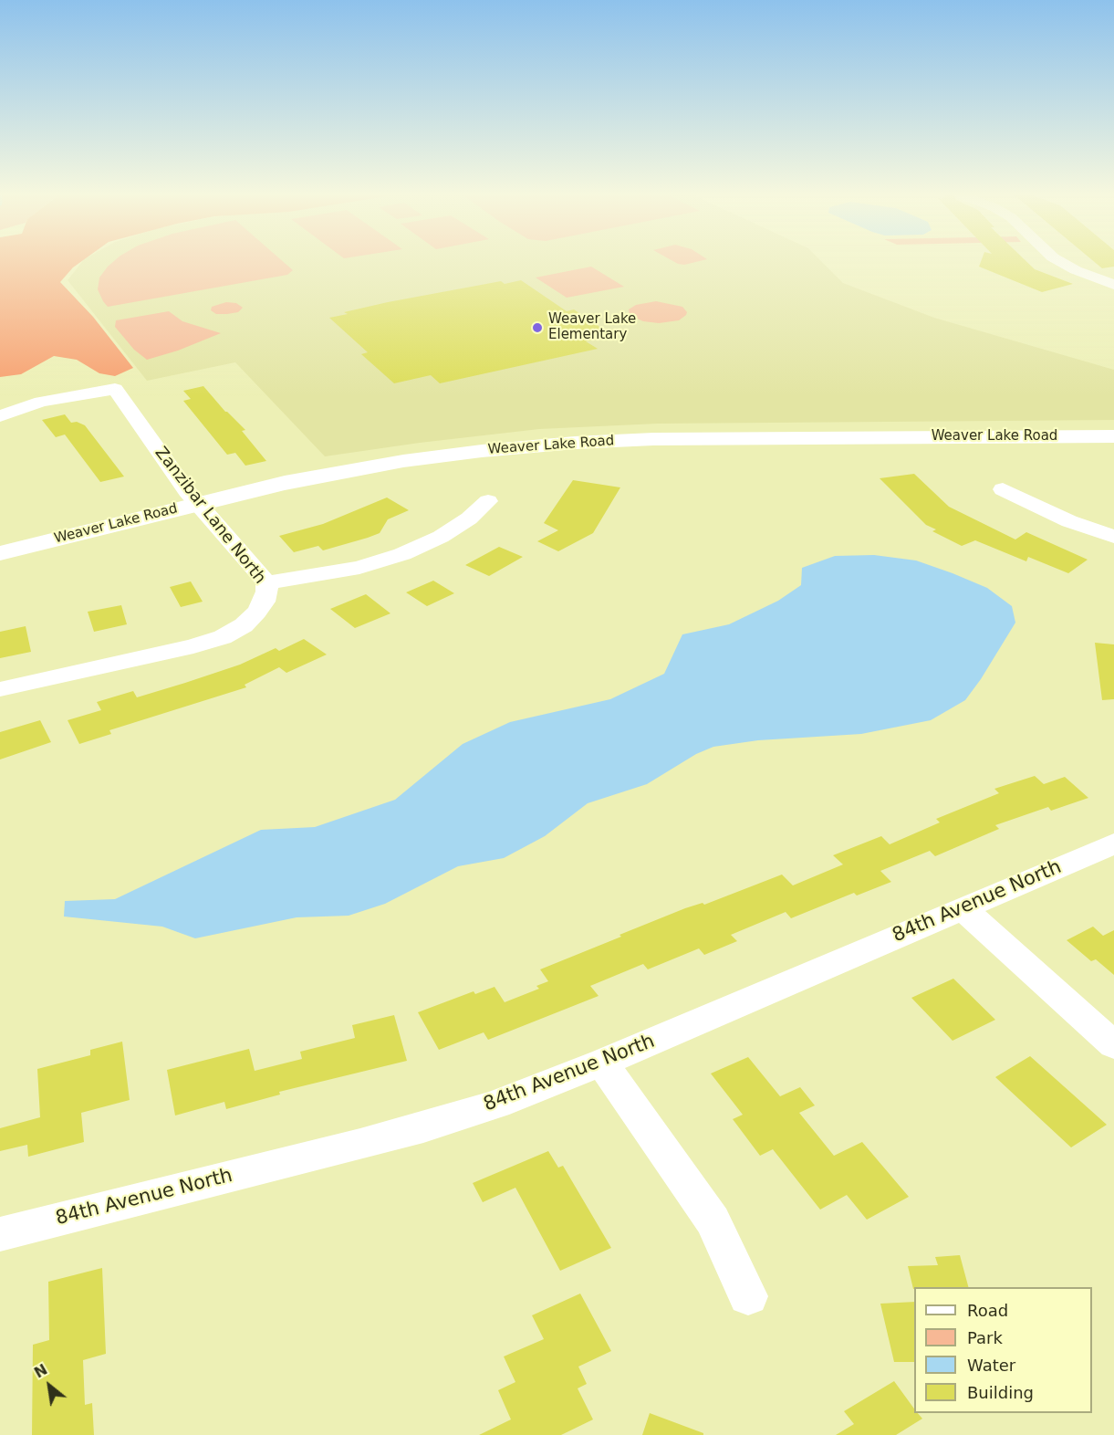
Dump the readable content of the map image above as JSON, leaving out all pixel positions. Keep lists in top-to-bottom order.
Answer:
{
  "streets": {
    "main road": ["Weaver Lake Road"],
    "street": ["Zanzibar Lane North", "84th Avenue North"]
  },
  "crossings": [
    ["Weaver Lake Road", "Zanzibar Lane North"]
  ],
  "places": ["Weaver Lake Elementary"],
  "legend": [
    "Road",
    "Park",
    "Water",
    "Building"
  ],
  "north": "top left"
}
